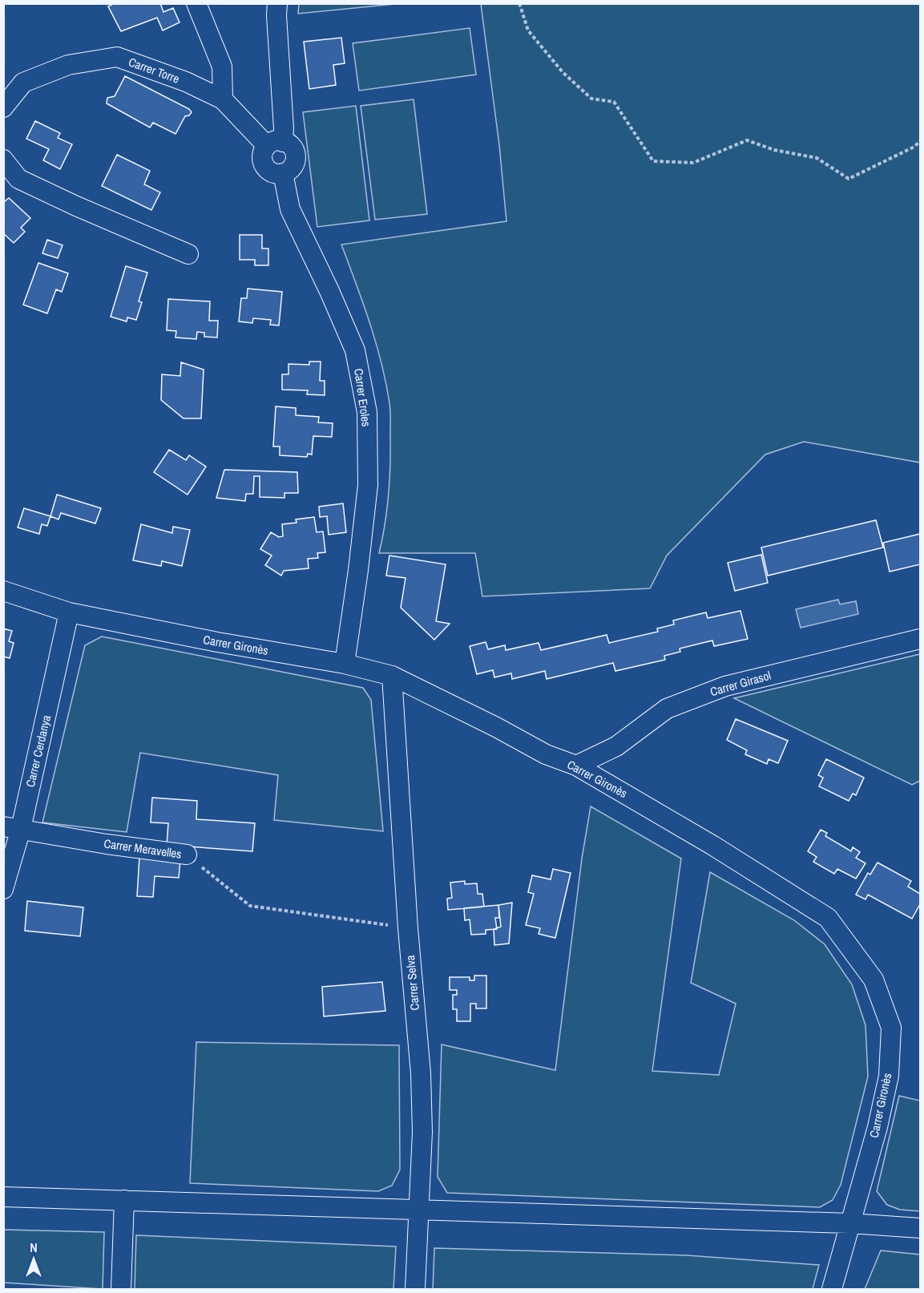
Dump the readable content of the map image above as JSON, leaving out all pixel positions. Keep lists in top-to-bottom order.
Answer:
{
  "streets": {
    "street": [
      "Carrer Torre",
      "Carrer Eroles",
      "Carrer Gironès",
      "Carrer Girasol",
      "Carrer Cerdanya",
      "Carrer Meravelles",
      "Carrer Selva"
    ]
  },
  "crossings": [
    ["Carrer Torre", "Carrer Eroles"],
    ["Carrer Eroles", "Carrer Gironès"],
    ["Carrer Gironès", "Carrer Girasol"],
    ["Carrer Gironès", "Carrer Cerdanya"],
    ["Carrer Gironès", "Carrer Selva"],
    ["Carrer Cerdanya", "Carrer Meravelles"],
    ["Carrer Meravelles", "Carrer Selva"]
  ],
  "north": "top"
}
